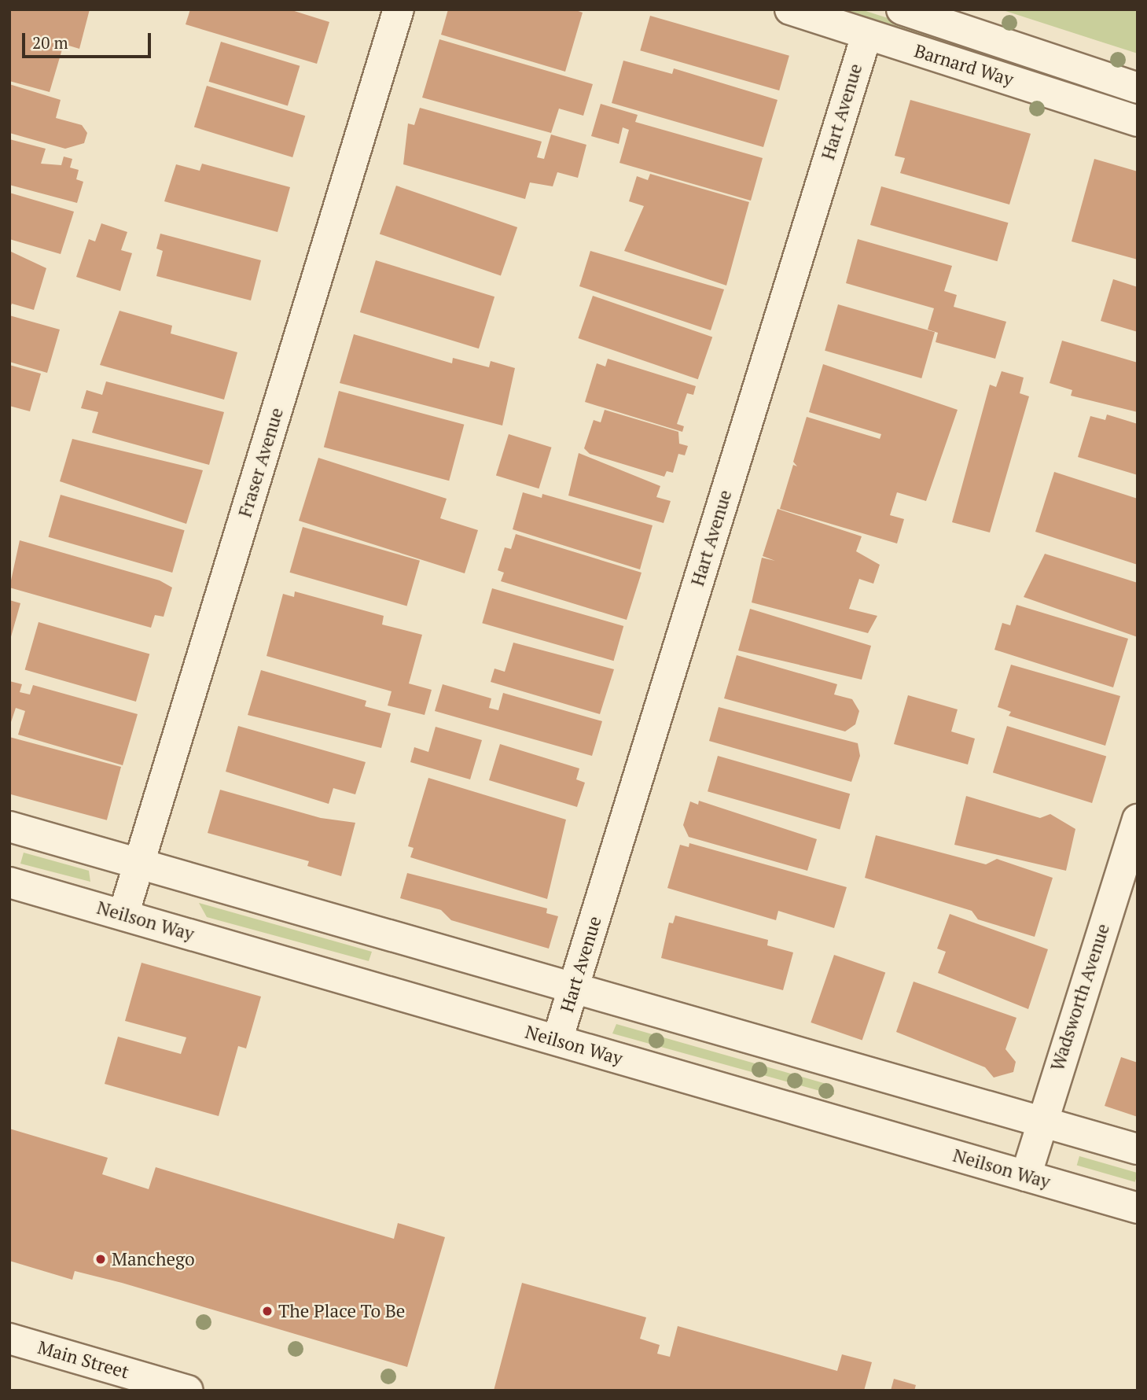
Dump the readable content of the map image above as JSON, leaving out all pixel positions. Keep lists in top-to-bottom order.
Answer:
{
  "streets": {
    "street": [
      "Barnard Way",
      "Hart Avenue",
      "Fraser Avenue",
      "Neilson Way",
      "Wadsworth Avenue",
      "Main Street"
    ]
  },
  "crossings": [
    ["Barnard Way", "Hart Avenue"],
    ["Hart Avenue", "Neilson Way"],
    ["Fraser Avenue", "Neilson Way"],
    ["Neilson Way", "Wadsworth Avenue"]
  ],
  "places": ["Manchego", "The Place To Be"],
  "scale_bar": "20 m"
}
